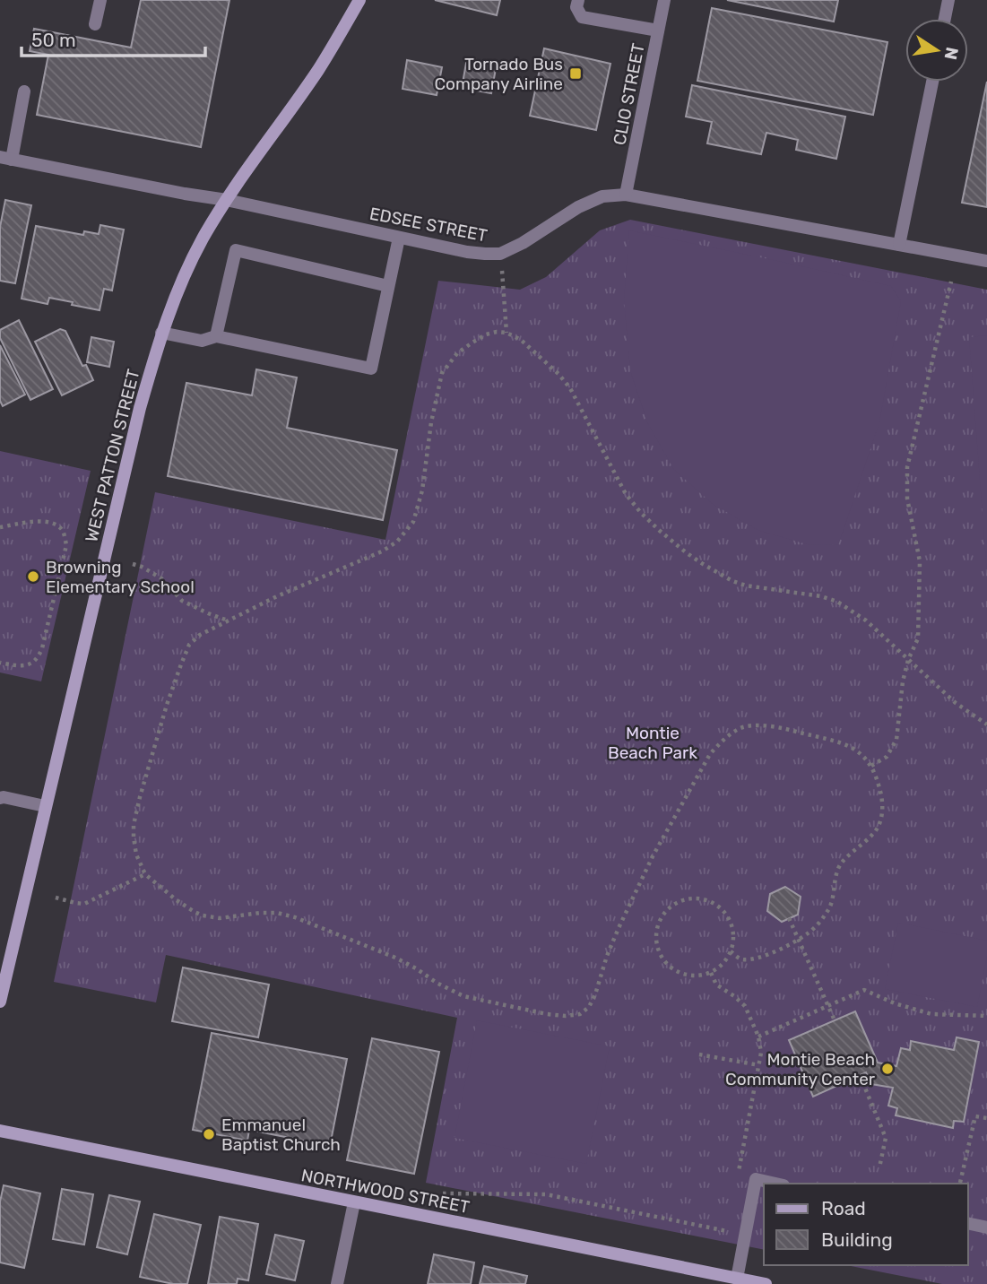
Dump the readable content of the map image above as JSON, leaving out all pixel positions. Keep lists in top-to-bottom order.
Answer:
{
  "streets": {
    "street": [
      "CLIO STREET",
      "EDSEE STREET",
      "WEST PATTON STREET",
      "NORTHWOOD STREET"
    ]
  },
  "crossings": [
    ["CLIO STREET", "EDSEE STREET"],
    ["EDSEE STREET", "WEST PATTON STREET"]
  ],
  "parks": ["Montie Beach Park"],
  "places": {
    "transit": ["Tornado Bus Company Airline"],
    "other": ["Browning Elementary School", "Montie Beach Community Center", "Emmanuel Baptist Church"]
  },
  "legend": ["Road", "Building"],
  "scale_bar": "50 m",
  "north": "right"
}
